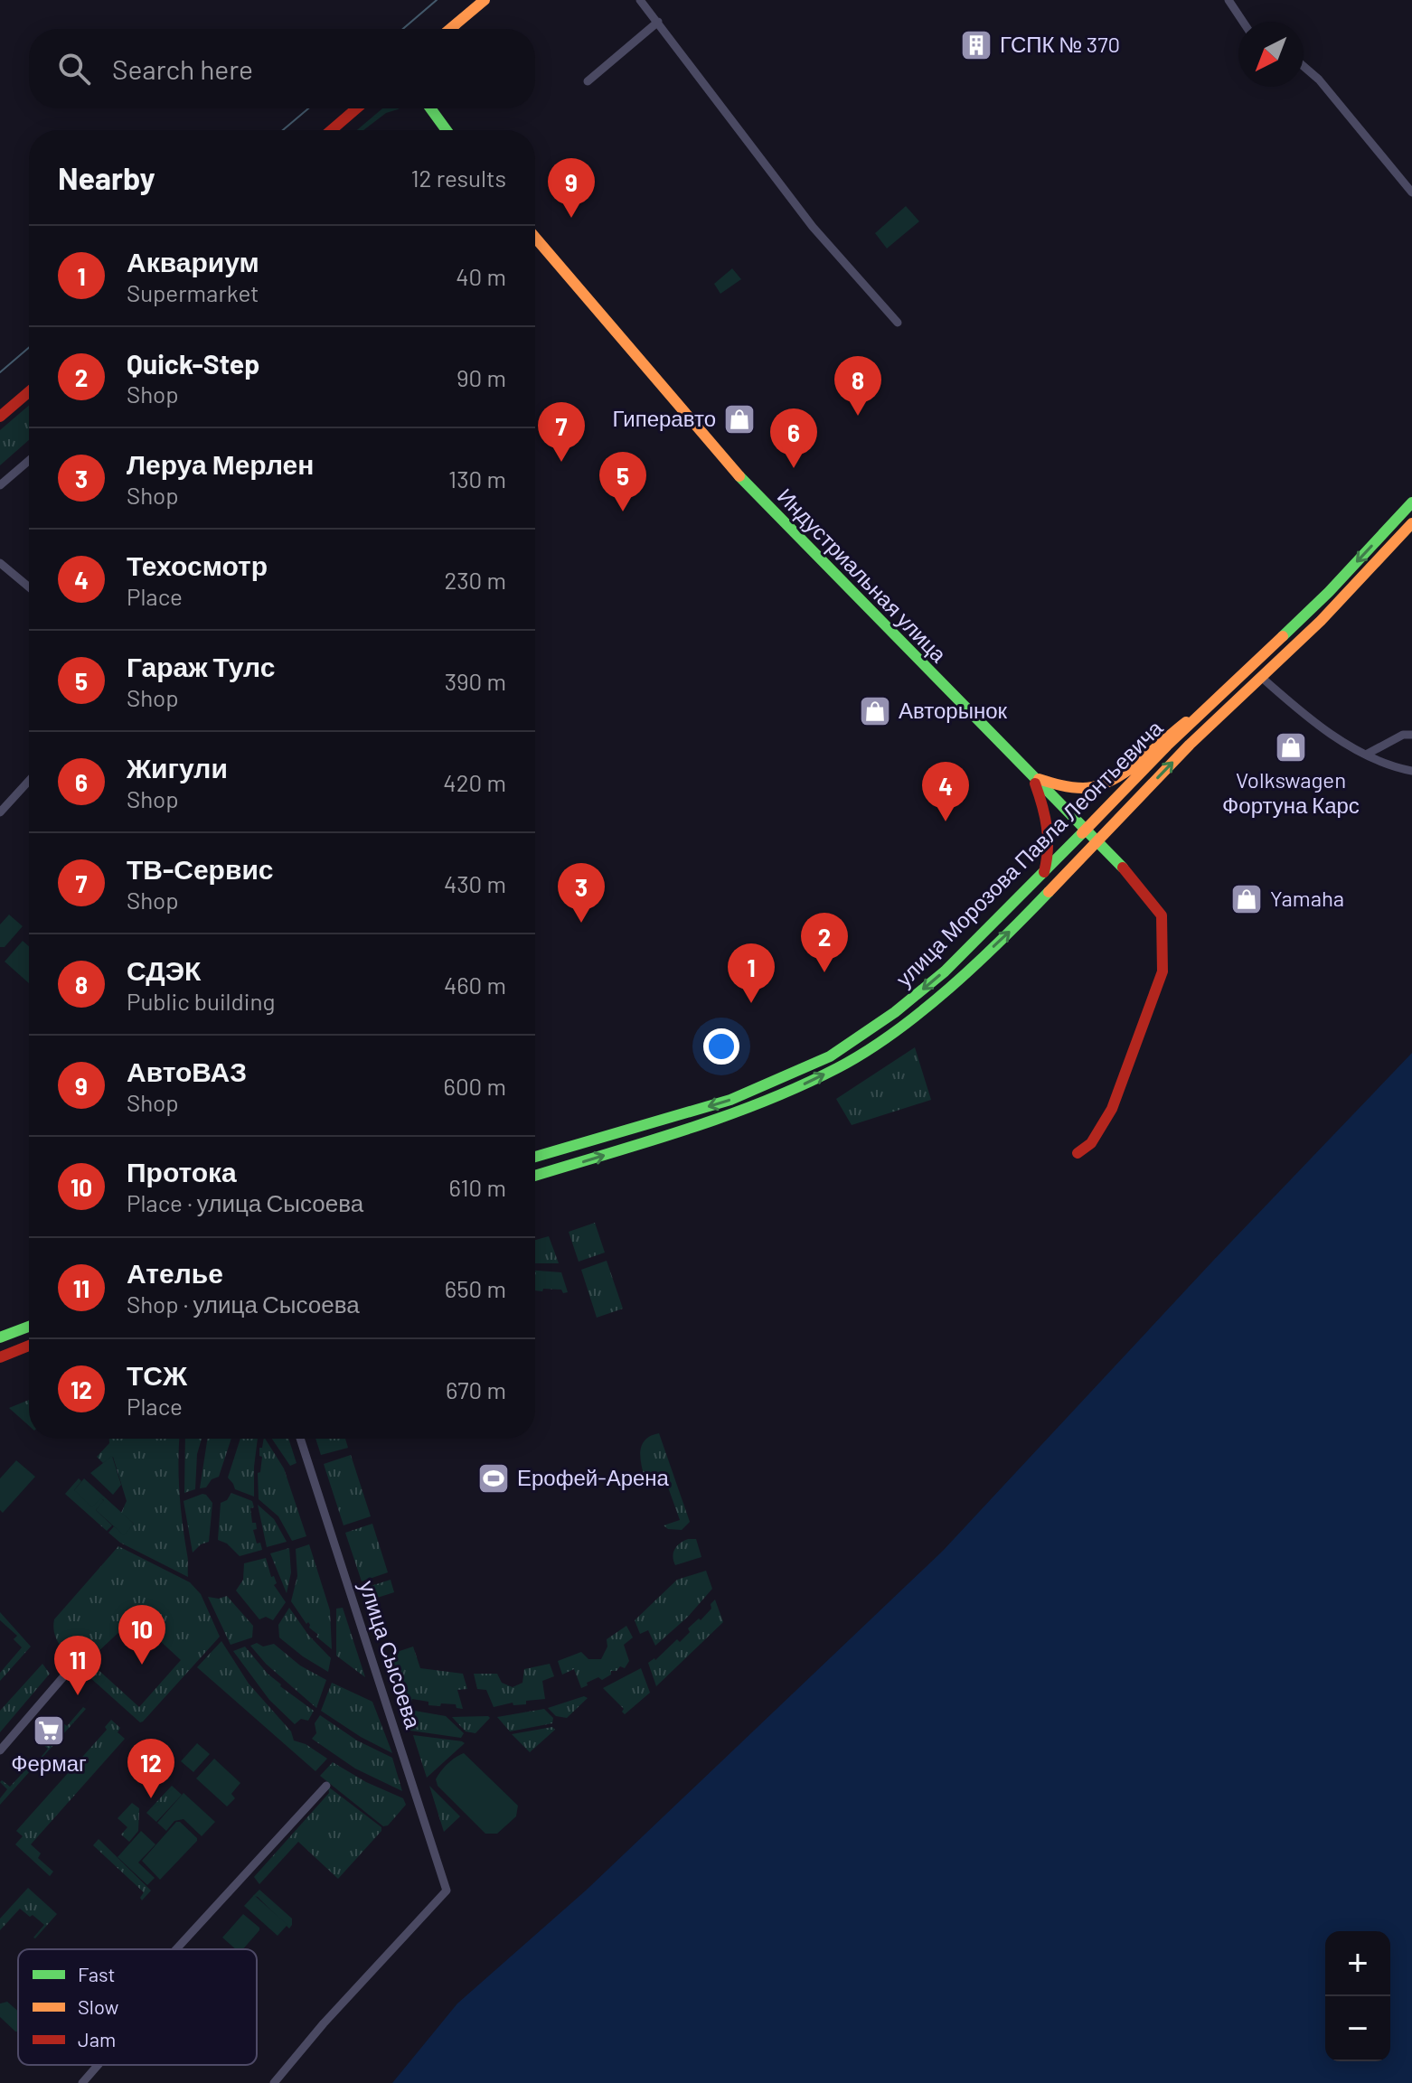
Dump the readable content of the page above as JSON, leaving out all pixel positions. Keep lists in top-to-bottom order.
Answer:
{
  "streets": {
    "main road": ["Индустриальная улица", "улица Морозова Павла Леонтьевича"],
    "street": ["улица Сысоева"]
  },
  "crossings": [
    ["Индустриальная улица", "улица Морозова Павла Леонтьевича"]
  ],
  "places": {
    "building": ["ГСПК № 370"],
    "shop": [
      "Гиперавто",
      "Авторынок",
      "Volkswagen Фортуна Карс",
      "Yamaha"
    ],
    "sports": ["Ерофей-Арена"],
    "supermarket": ["Фермаг"]
  },
  "legend": ["Fast", "Slow", "Jam"],
  "north": "bottom left",
  "page": {
    "search": "Search here",
    "heading": ["Nearby", "12 results"],
    "pins": [
      "9",
      "8",
      "7",
      "6",
      "5",
      "4",
      "3",
      "2",
      "1",
      "10",
      "11",
      "12"
    ],
    "list": [
      {
        "mark": "1",
        "name": "Аквариум",
        "note": "Supermarket",
        "value": "40 m"
      },
      {
        "mark": "2",
        "name": "Quick-Step",
        "note": "Shop",
        "value": "90 m"
      },
      {
        "mark": "3",
        "name": "Леруа Мерлен",
        "note": "Shop",
        "value": "130 m"
      },
      {
        "mark": "4",
        "name": "Техосмотр",
        "note": "Place",
        "value": "230 m"
      },
      {
        "mark": "5",
        "name": "Гараж Тулс",
        "note": "Shop",
        "value": "390 m"
      },
      {
        "mark": "6",
        "name": "Жигули",
        "note": "Shop",
        "value": "420 m"
      },
      {
        "mark": "7",
        "name": "ТВ-Сервис",
        "note": "Shop",
        "value": "430 m"
      },
      {
        "mark": "8",
        "name": "СДЭК",
        "note": "Public building",
        "value": "460 m"
      },
      {
        "mark": "9",
        "name": "АвтоВАЗ",
        "note": "Shop",
        "value": "600 m"
      },
      {
        "mark": "10",
        "name": "Протока",
        "note": "Place · улица Сысоева",
        "value": "610 m"
      },
      {
        "mark": "11",
        "name": "Ателье",
        "note": "Shop · улица Сысоева",
        "value": "650 m"
      },
      {
        "mark": "12",
        "name": "ТСЖ",
        "note": "Place",
        "value": "670 m"
      }
    ],
    "map_buttons": ["+", "−"]
  }
}
